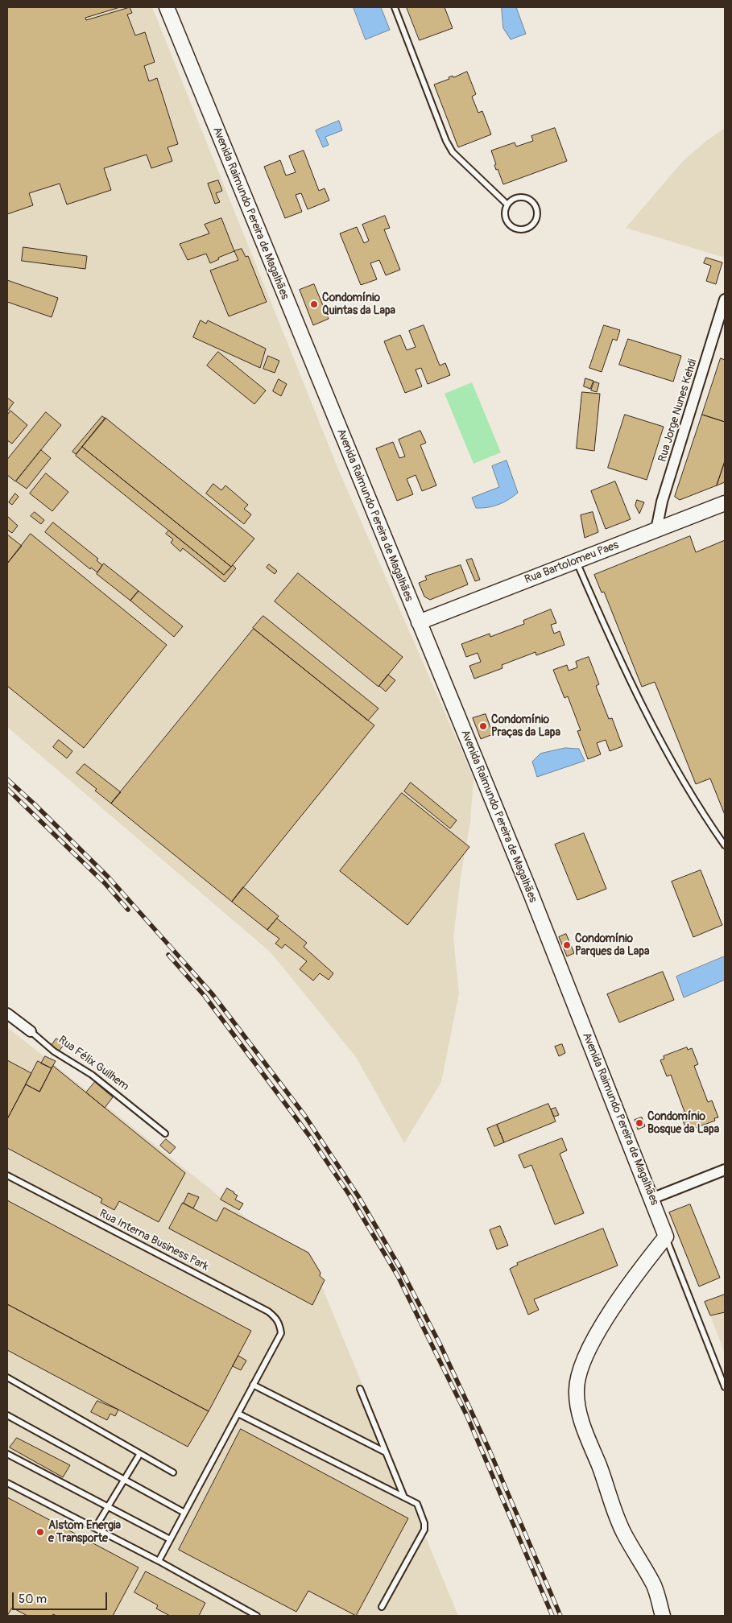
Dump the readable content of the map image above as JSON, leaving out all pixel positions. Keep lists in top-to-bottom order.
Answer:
{
  "streets": {
    "street": [
      "Avenida Raimundo Pereira de Magalhães",
      "Rua Jorge Nunes Kehdi",
      "Rua Bartolomeu Paes",
      "Rua Félix Guilhem"
    ],
    "lane": ["Rua Interna Business Park"]
  },
  "crossings": [
    ["Avenida Raimundo Pereira de Magalhães", "Rua Bartolomeu Paes"],
    ["Rua Jorge Nunes Kehdi", "Rua Bartolomeu Paes"]
  ],
  "places": [
    "Condomínio Quintas da Lapa",
    "Condomínio Praças da Lapa",
    "Condomínio Parques da Lapa",
    "Condomínio Bosque da Lapa",
    "Alstom Energia e Transporte"
  ],
  "scale_bar": "50 m"
}
